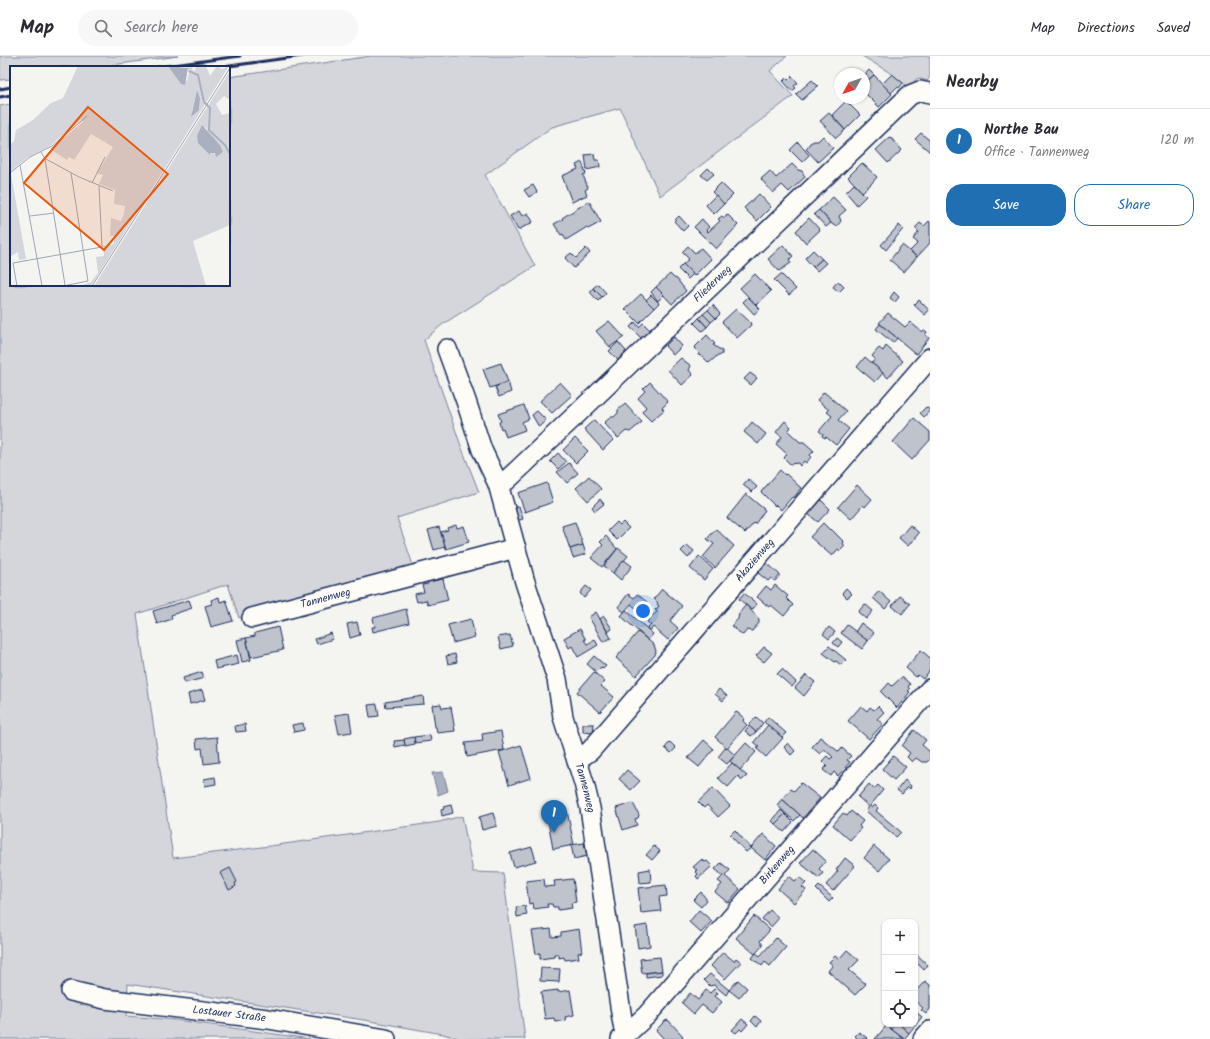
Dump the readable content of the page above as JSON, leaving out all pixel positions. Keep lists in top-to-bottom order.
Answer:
{
  "streets": {
    "street": [
      "Fliederweg",
      "Akazienweg",
      "Tannenweg",
      "Birkenweg",
      "Lostauer Straße"
    ]
  },
  "crossings": [
    ["Fliederweg", "Tannenweg"],
    ["Akazienweg", "Tannenweg"],
    ["Tannenweg", "Birkenweg"]
  ],
  "north": "bottom left",
  "page": {
    "header": "Map",
    "search": "Search here",
    "nav": ["Map", "Directions", "Saved"],
    "heading": "Nearby",
    "list": [
      {
        "mark": "1",
        "name": "Northe Bau",
        "note": "Office · Tannenweg",
        "value": "120 m"
      }
    ],
    "buttons": ["Save", "Share"],
    "pins": "1",
    "map_buttons": ["+", "−"]
  }
}
